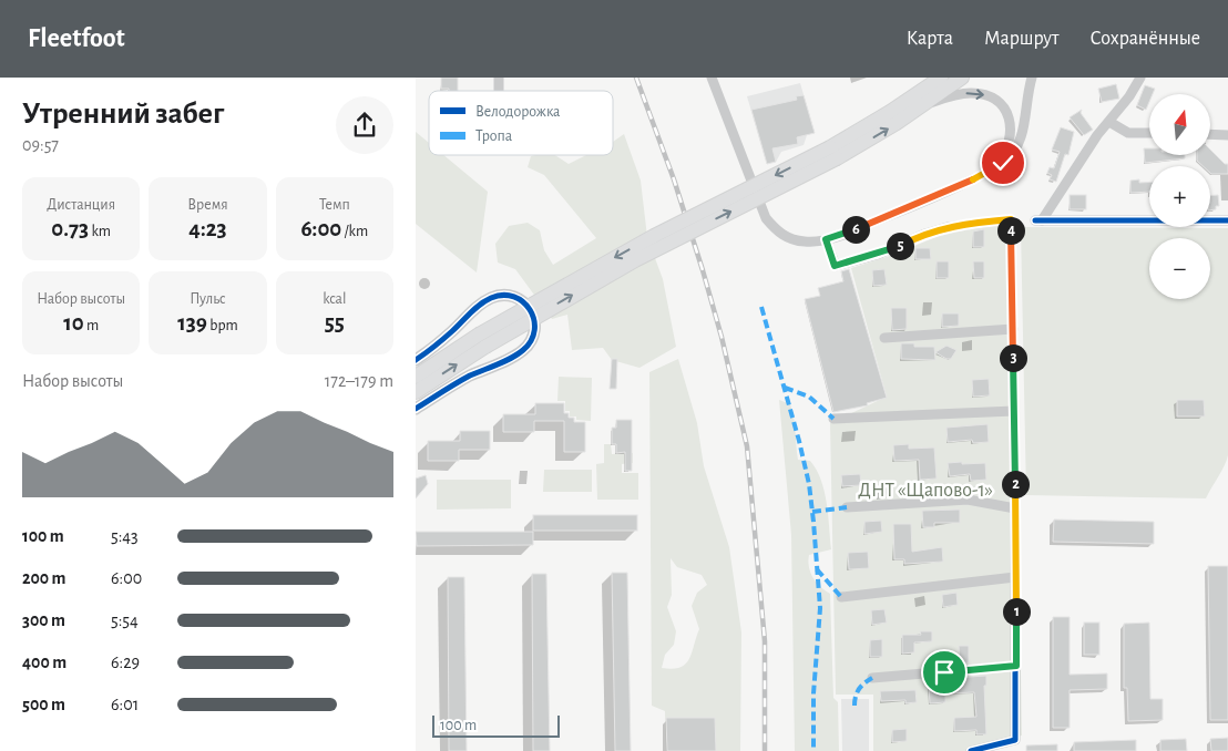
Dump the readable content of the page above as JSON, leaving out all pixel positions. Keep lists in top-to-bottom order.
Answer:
{
  "parks": ["ДНТ «Щапово-1»"],
  "legend": ["Велодорожка", "Тропа"],
  "scale_bar": "100 m",
  "north": "top",
  "page": {
    "header": "Fleetfoot",
    "nav": ["Карта", "Маршрут", "Сохранённые"],
    "heading": ["Утренний забег", "09:57"],
    "map_buttons": ["+", "−"],
    "stats": [
      ["Дистанция", "0.73 km"],
      ["Время", "4:23"],
      ["Темп", "6:00 /km"],
      ["Набор высоты", "10 m"],
      ["Пульс", "139 bpm"],
      ["kcal", "55"]
    ],
    "pins": [
      "6",
      "4",
      "5",
      "3",
      "2",
      "1"
    ],
    "chart": ["Набор высоты", "172–179 m"],
    "list": [
      {
        "name": "100 m",
        "note": "5:43"
      },
      {
        "name": "200 m",
        "note": "6:00"
      },
      {
        "name": "300 m",
        "note": "5:54"
      },
      {
        "name": "400 m",
        "note": "6:29"
      },
      {
        "name": "500 m",
        "note": "6:01"
      }
    ],
    "scale": "100 m"
  }
}
